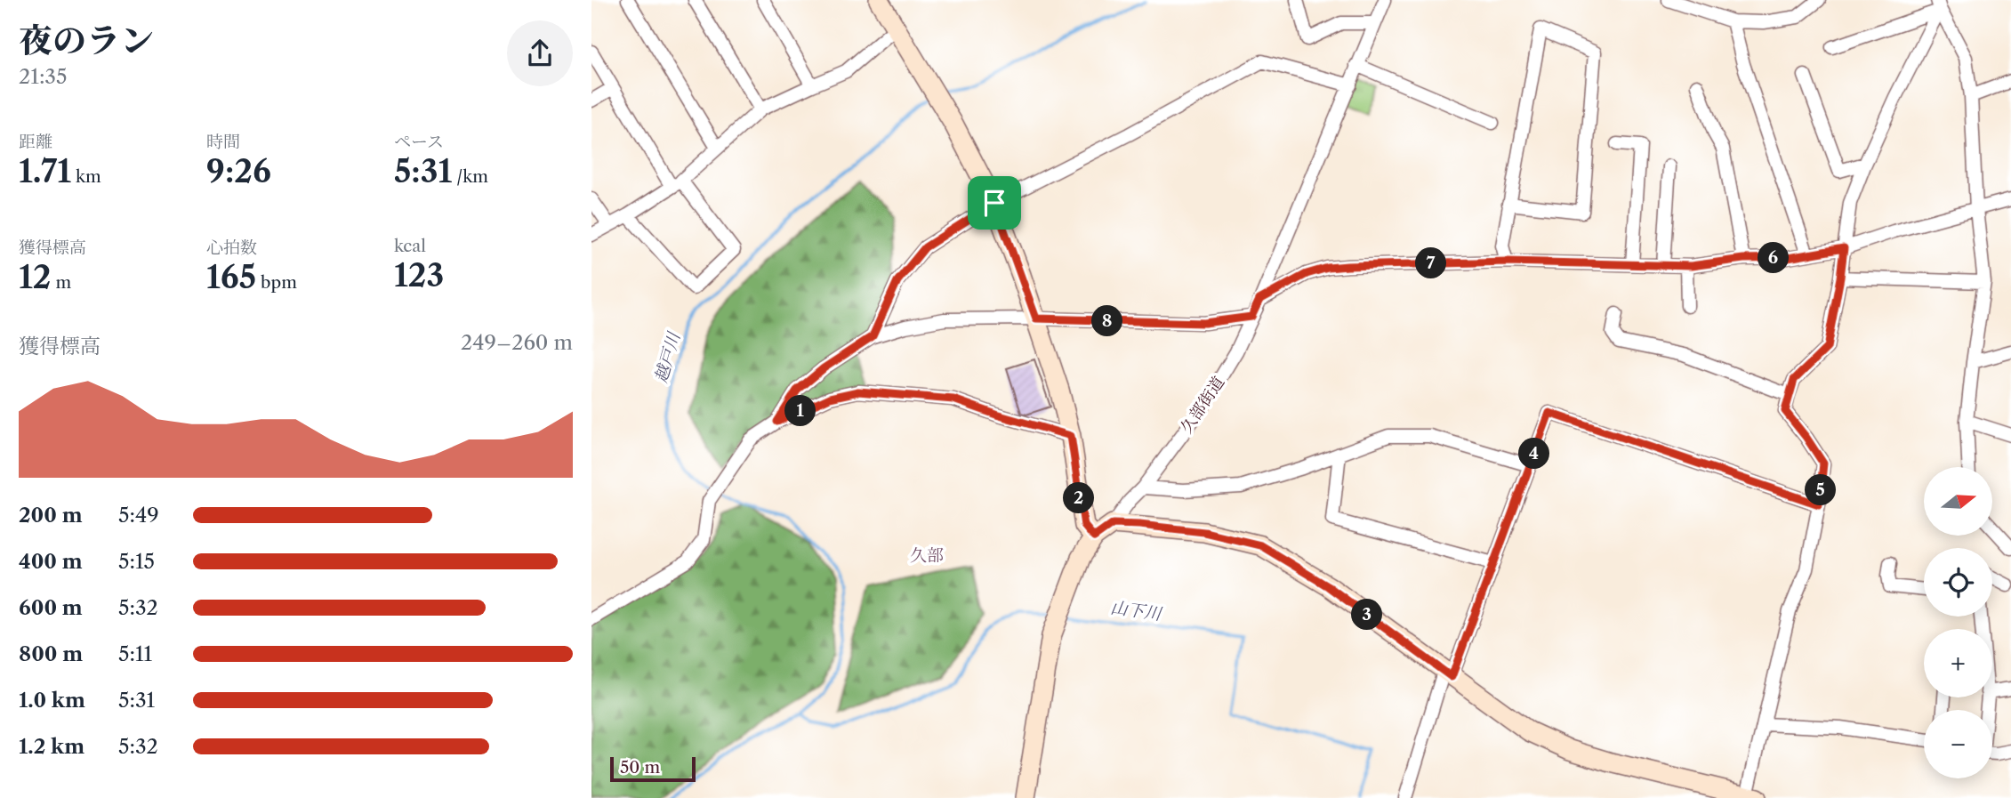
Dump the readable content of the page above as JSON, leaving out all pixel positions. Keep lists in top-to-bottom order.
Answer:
{
  "streets": {
    "street": ["久部街道"]
  },
  "districts": ["久部"],
  "water": ["越戸川", "山下川"],
  "scale_bar": "50 m",
  "north": "right",
  "page": {
    "heading": ["夜のラン", "21:35"],
    "stats": [
      ["距離", "1.71 km"],
      ["時間", "9:26"],
      ["ペース", "5:31 /km"],
      ["獲得標高", "12 m"],
      ["心拍数", "165 bpm"],
      ["kcal", "123"]
    ],
    "pins": [
      "6",
      "7",
      "8",
      "1",
      "4",
      "5",
      "2",
      "3"
    ],
    "chart": ["獲得標高", "249–260 m"],
    "map_buttons": ["+", "−"],
    "list": [
      {
        "name": "200 m",
        "note": "5:49"
      },
      {
        "name": "400 m",
        "note": "5:15"
      },
      {
        "name": "600 m",
        "note": "5:32"
      },
      {
        "name": "800 m",
        "note": "5:11"
      },
      {
        "name": "1.0 km",
        "note": "5:31"
      },
      {
        "name": "1.2 km",
        "note": "5:32"
      }
    ],
    "scale": "50 m"
  }
}
